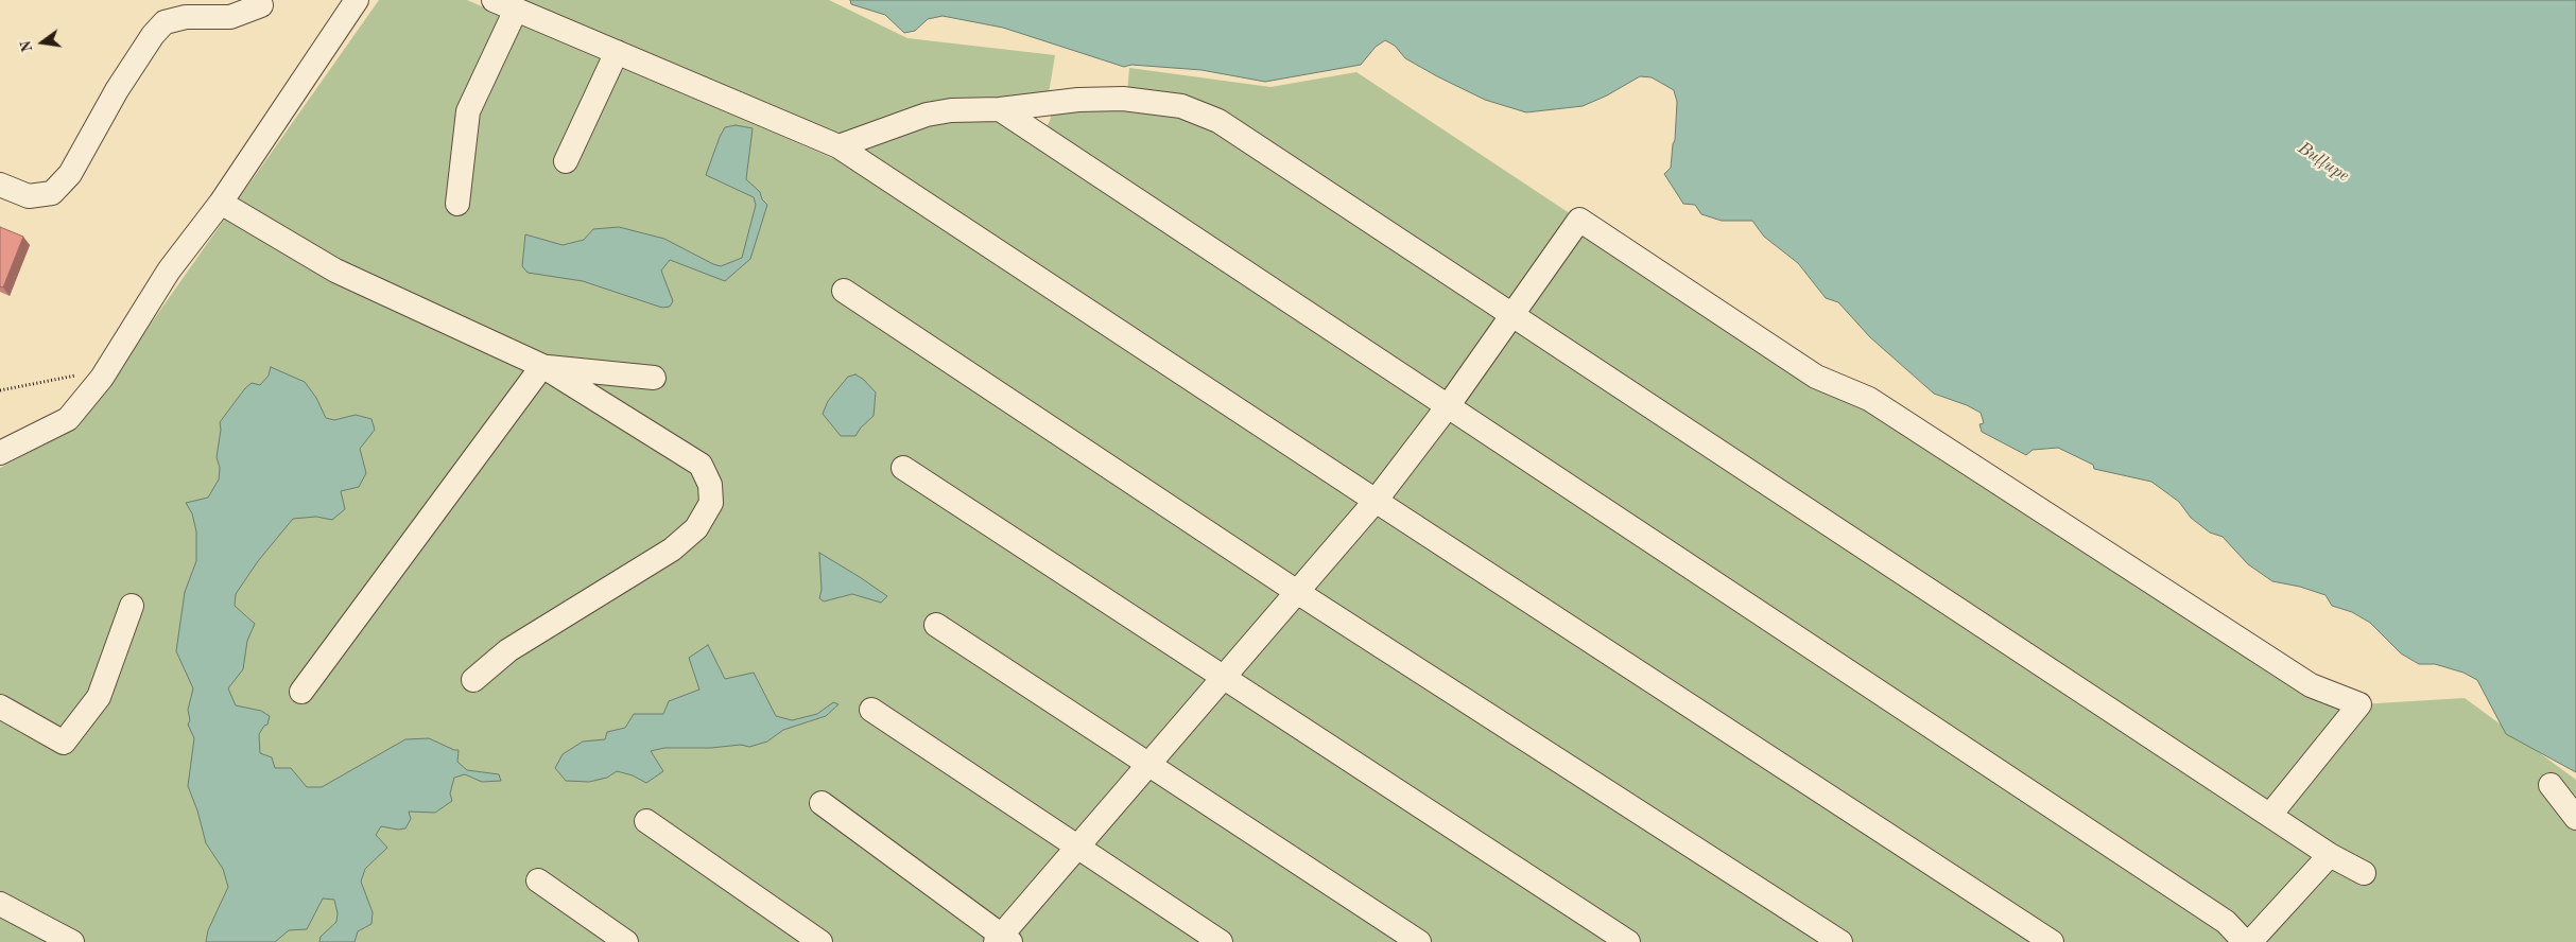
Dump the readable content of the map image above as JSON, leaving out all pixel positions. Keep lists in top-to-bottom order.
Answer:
{
  "water": ["Buļļupe"],
  "north": "left"
}
